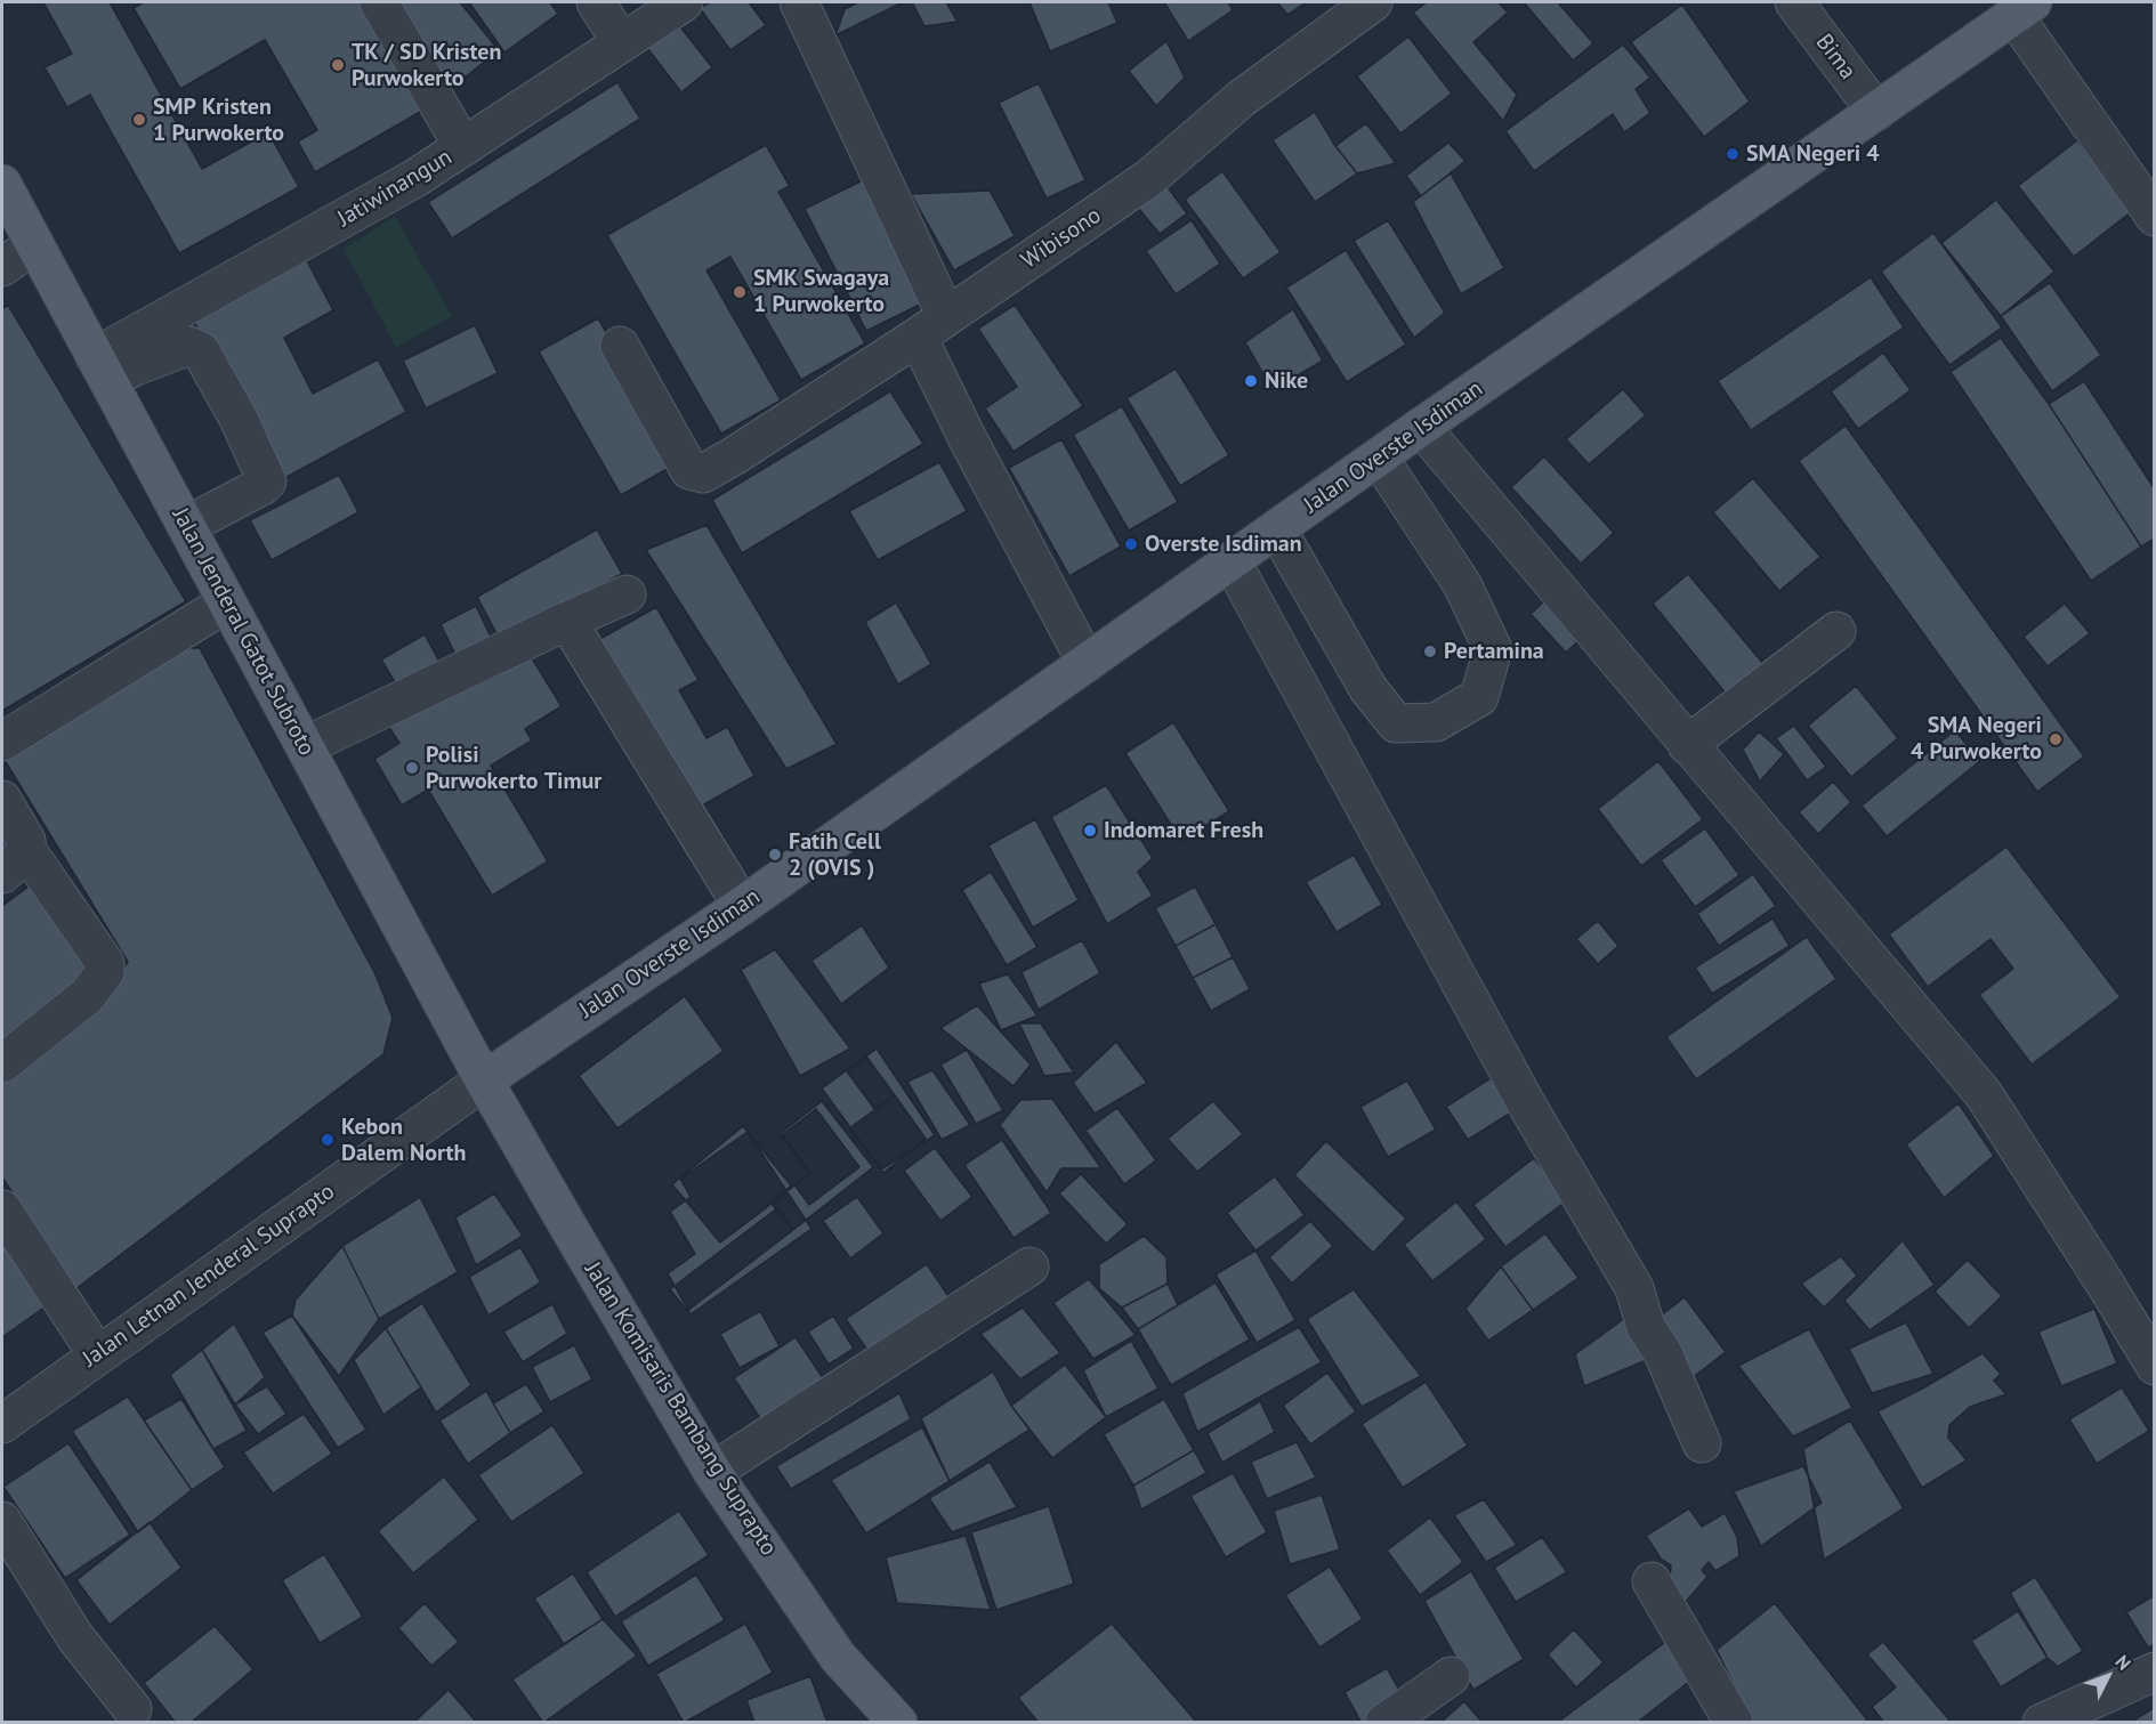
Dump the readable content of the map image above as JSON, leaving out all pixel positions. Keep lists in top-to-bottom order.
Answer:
{
  "streets": {
    "main road": ["Jalan Overste Isdiman", "Jalan Jenderal Gatot Subroto", "Jalan Komisaris Bambang Suprapto"],
    "street": [
      "Bima",
      "Jatiwinangun",
      "Wibisono",
      "Jalan Letnan Jenderal Suprapto"
    ]
  },
  "crossings": [
    ["Bima", "Jalan Overste Isdiman"],
    ["Jatiwinangun", "Jalan Jenderal Gatot Subroto"],
    ["Jalan Overste Isdiman", "Jalan Jenderal Gatot Subroto"],
    ["Jalan Overste Isdiman", "Jalan Letnan Jenderal Suprapto"],
    ["Jalan Overste Isdiman", "Jalan Komisaris Bambang Suprapto"],
    ["Jalan Jenderal Gatot Subroto", "Jalan Letnan Jenderal Suprapto"],
    ["Jalan Jenderal Gatot Subroto", "Jalan Komisaris Bambang Suprapto"],
    ["Jalan Letnan Jenderal Suprapto", "Jalan Komisaris Bambang Suprapto"]
  ],
  "places": [
    "TK / SD Kristen Purwokerto",
    "SMP Kristen 1 Purwokerto",
    "SMA Negeri 4",
    "SMK Swagaya 1 Purwokerto",
    "Nike",
    "Overste Isdiman",
    "Pertamina",
    "SMA Negeri 4 Purwokerto",
    "Polisi Purwokerto Timur",
    "Indomaret Fresh",
    "Fatih Cell 2 (OVIS )",
    "Kebon Dalem North"
  ],
  "north": "top right"
}
